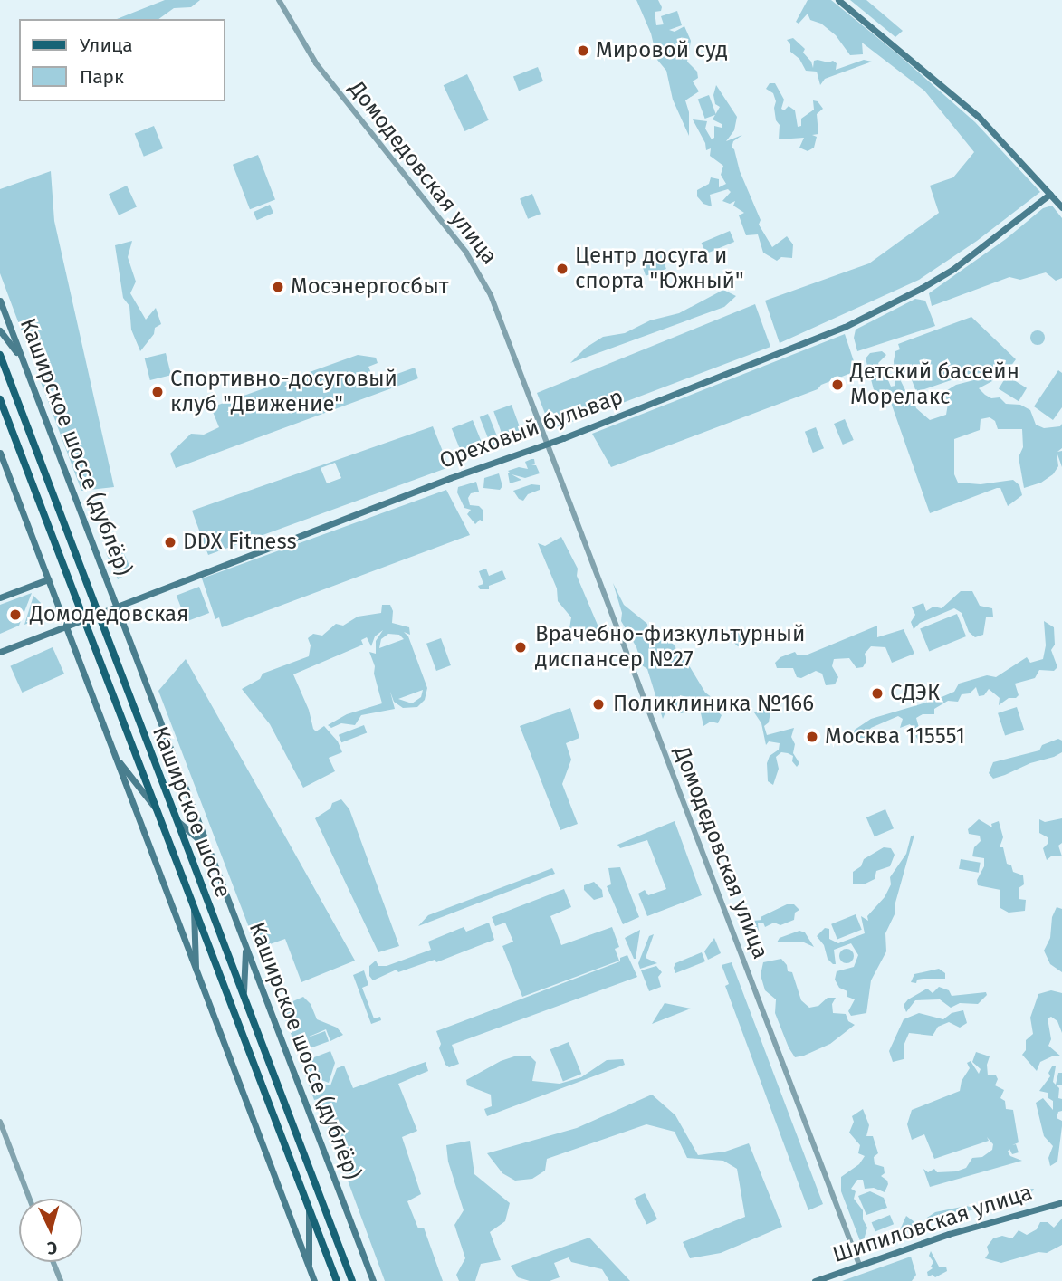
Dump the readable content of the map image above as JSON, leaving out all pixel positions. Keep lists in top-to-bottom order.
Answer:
{
  "streets": {
    "main road": [
      "Ореховый бульвар",
      "Каширское шоссе (дублёр)",
      "Каширское шоссе",
      "Шипиловская улица"
    ],
    "street": ["Домодедовская улица"]
  },
  "crossings": [
    ["Домодедовская улица", "Ореховый бульвар"],
    ["Домодедовская улица", "Шипиловская улица"],
    ["Ореховый бульвар", "Каширское шоссе (дублёр)"],
    ["Ореховый бульвар", "Каширское шоссе"]
  ],
  "places": [
    "Мировой суд",
    "Центр досуга и спорта \"Южный\"",
    "Мосэнергосбыт",
    "Детский бассейн Морелакс",
    "Спортивно-досуговый клуб \"Движение\"",
    "DDX Fitness",
    "Домодедовская",
    "Врачебно-физкультурный диспансер №27",
    "СДЭК",
    "Поликлиника №166",
    "Москва 115551"
  ],
  "legend": ["Улица", "Парк"],
  "north": "bottom"
}
